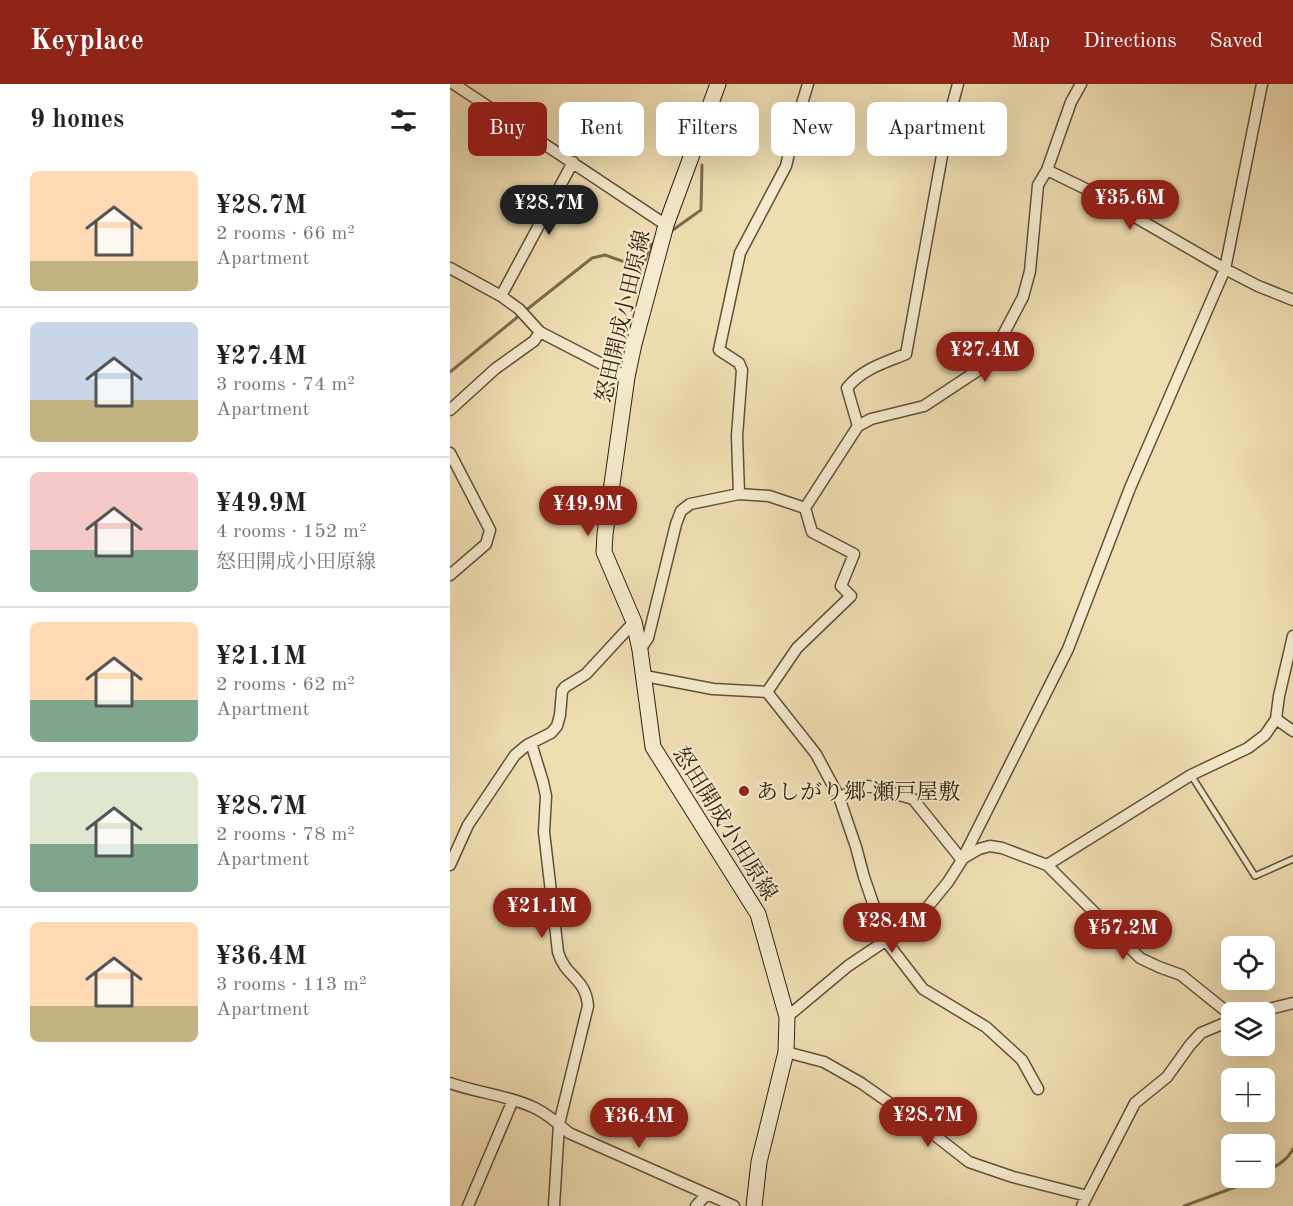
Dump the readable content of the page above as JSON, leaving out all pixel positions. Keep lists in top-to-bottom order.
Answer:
{
  "streets": {
    "main road": ["怒田開成小田原線"]
  },
  "places": ["あしがり郷 瀬戸屋敷"],
  "page": {
    "header": "Keyplace",
    "nav": ["Map", "Directions", "Saved"],
    "heading": "9 homes",
    "chip": [
      "Buy",
      "Rent",
      "Filters",
      "New",
      "Apartment"
    ],
    "list": [
      {
        "name": "¥28.7M",
        "note": "2 rooms · 66 m² · Apartment"
      },
      {
        "name": "¥27.4M",
        "note": "3 rooms · 74 m² · Apartment"
      },
      {
        "name": "¥49.9M",
        "note": "4 rooms · 152 m² · 怒田開成小田原線"
      },
      {
        "name": "¥21.1M",
        "note": "2 rooms · 62 m² · Apartment"
      },
      {
        "name": "¥28.7M",
        "note": "2 rooms · 78 m² · Apartment"
      },
      {
        "name": "¥36.4M",
        "note": "3 rooms · 113 m² · Apartment"
      }
    ],
    "price": [
      "¥35.6M",
      "¥28.7M",
      "¥27.4M",
      "¥49.9M",
      "¥21.1M",
      "¥28.4M",
      "¥57.2M",
      "¥28.7M",
      "¥36.4M"
    ],
    "map_buttons": ["+", "−"]
  }
}
